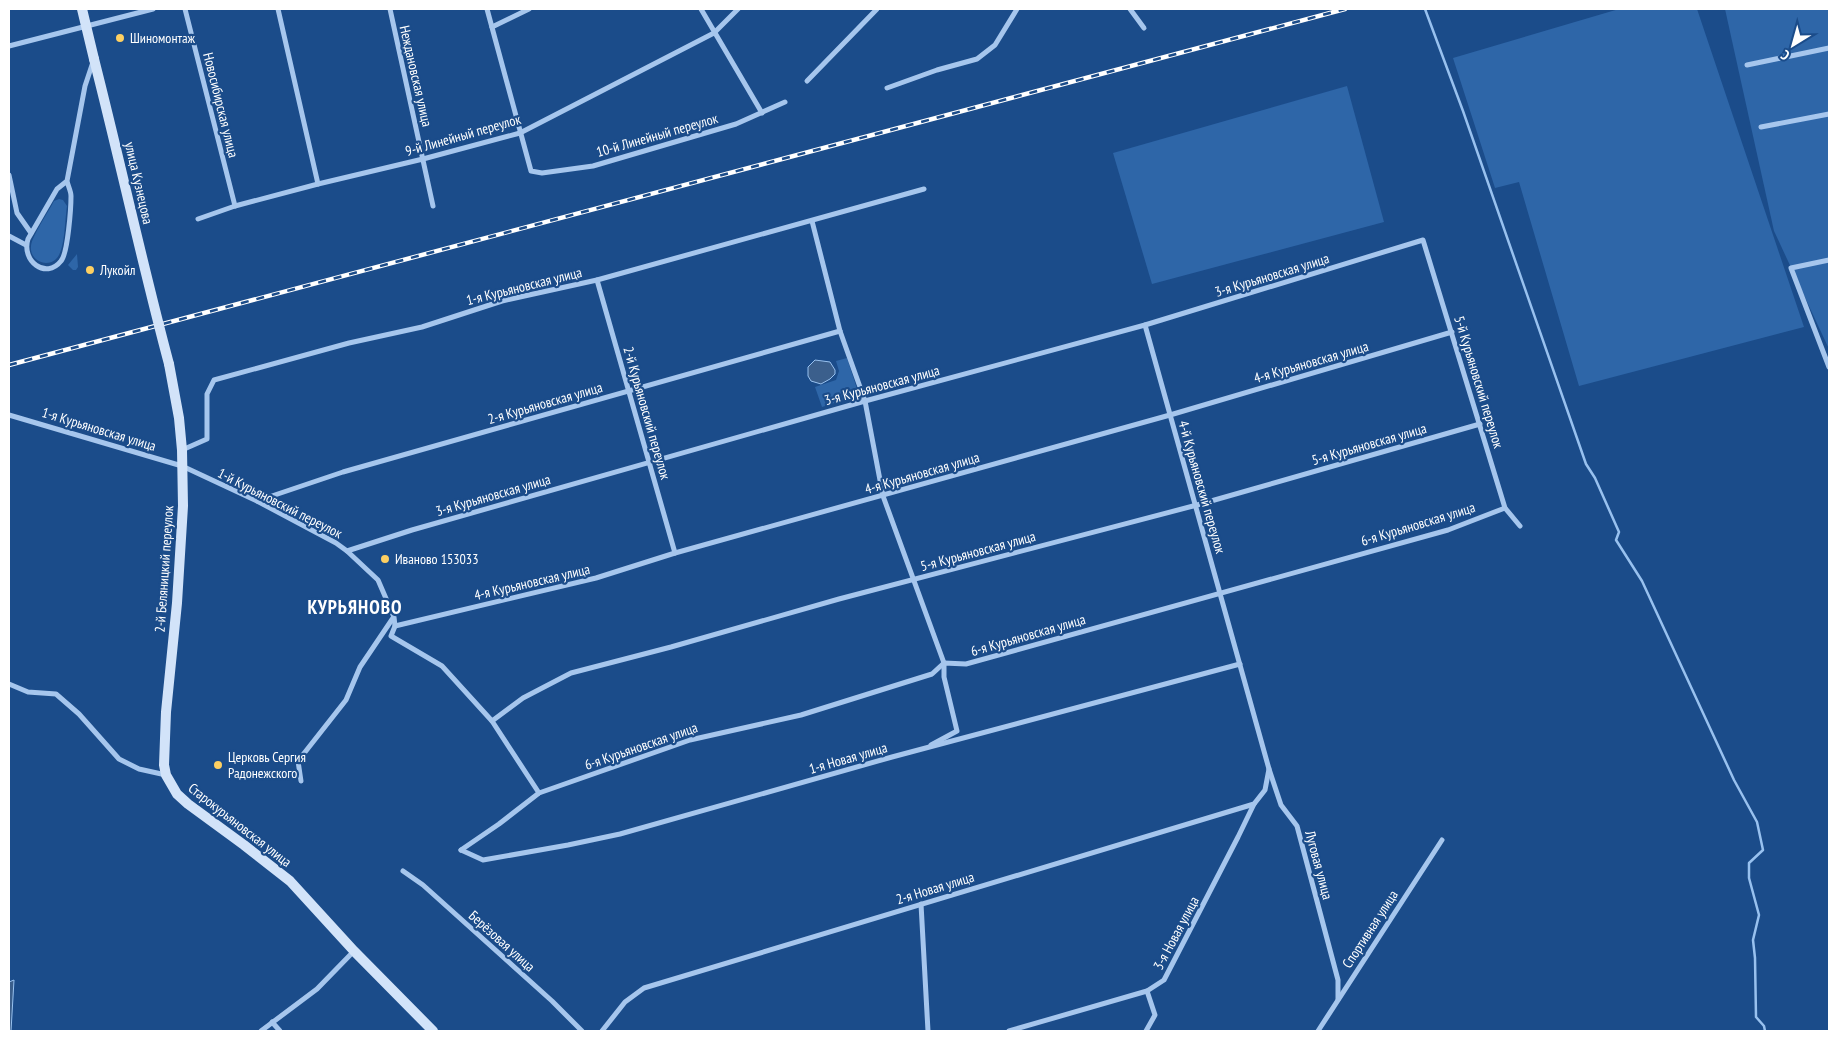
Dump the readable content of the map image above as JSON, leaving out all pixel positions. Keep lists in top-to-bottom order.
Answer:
{
  "streets": {
    "main road": ["улица Кузнецова", "2-й Беляницкий переулок", "Старокурьяновская улица"],
    "street": [
      "Неждановская улица",
      "Новосибирская улица",
      "9-й Линейный переулок",
      "10-й Линейный переулок",
      "3-я Курьяновская улица",
      "1-я Курьяновская улица",
      "4-я Курьяновская улица",
      "5-й Курьяновский переулок",
      "2-я Курьяновская улица",
      "2-й Курьяновский переулок",
      "5-я Курьяновская улица",
      "4-й Курьяновский переулок",
      "1-й Курьяновский переулок",
      "6-я Курьяновская улица",
      "1-я Новая улица",
      "Луговая улица",
      "2-я Новая улица",
      "Спортивная улица",
      "3-я Новая улица",
      "Берёзовая улица"
    ]
  },
  "crossings": [
    ["Неждановская улица", "9-й Линейный переулок"],
    ["Новосибирская улица", "9-й Линейный переулок"],
    ["9-й Линейный переулок", "10-й Линейный переулок"],
    ["улица Кузнецова", "2-й Беляницкий переулок"],
    ["3-я Курьяновская улица", "5-й Курьяновский переулок"],
    ["3-я Курьяновская улица", "2-й Курьяновский переулок"],
    ["3-я Курьяновская улица", "4-й Курьяновский переулок"],
    ["3-я Курьяновская улица", "1-й Курьяновский переулок"],
    ["1-я Курьяновская улица", "2-й Курьяновский переулок"],
    ["1-я Курьяновская улица", "1-й Курьяновский переулок"],
    ["1-я Курьяновская улица", "2-й Беляницкий переулок"],
    ["4-я Курьяновская улица", "5-й Курьяновский переулок"],
    ["4-я Курьяновская улица", "2-й Курьяновский переулок"],
    ["4-я Курьяновская улица", "4-й Курьяновский переулок"],
    ["4-я Курьяновская улица", "1-й Курьяновский переулок"],
    ["5-й Курьяновский переулок", "5-я Курьяновская улица"],
    ["5-й Курьяновский переулок", "6-я Курьяновская улица"],
    ["2-я Курьяновская улица", "2-й Курьяновский переулок"],
    ["2-я Курьяновская улица", "1-й Курьяновский переулок"],
    ["5-я Курьяновская улица", "4-й Курьяновский переулок"],
    ["5-я Курьяновская улица", "1-й Курьяновский переулок"],
    ["4-й Курьяновский переулок", "6-я Курьяновская улица"],
    ["4-й Курьяновский переулок", "Луговая улица"],
    ["1-й Курьяновский переулок", "6-я Курьяновская улица"],
    ["1-й Курьяновский переулок", "2-й Беляницкий переулок"],
    ["6-я Курьяновская улица", "1-я Новая улица"],
    ["2-й Беляницкий переулок", "Старокурьяновская улица"],
    ["1-я Новая улица", "Луговая улица"],
    ["Луговая улица", "Спортивная улица"],
    ["2-я Новая улица", "3-я Новая улица"]
  ],
  "districts": ["КУРЬЯНОВО"],
  "places": [
    "Шиномонтаж",
    "Лукойл",
    "Иваново 153033",
    "Церковь Сергия Радонежского"
  ],
  "north": "bottom left"
}
